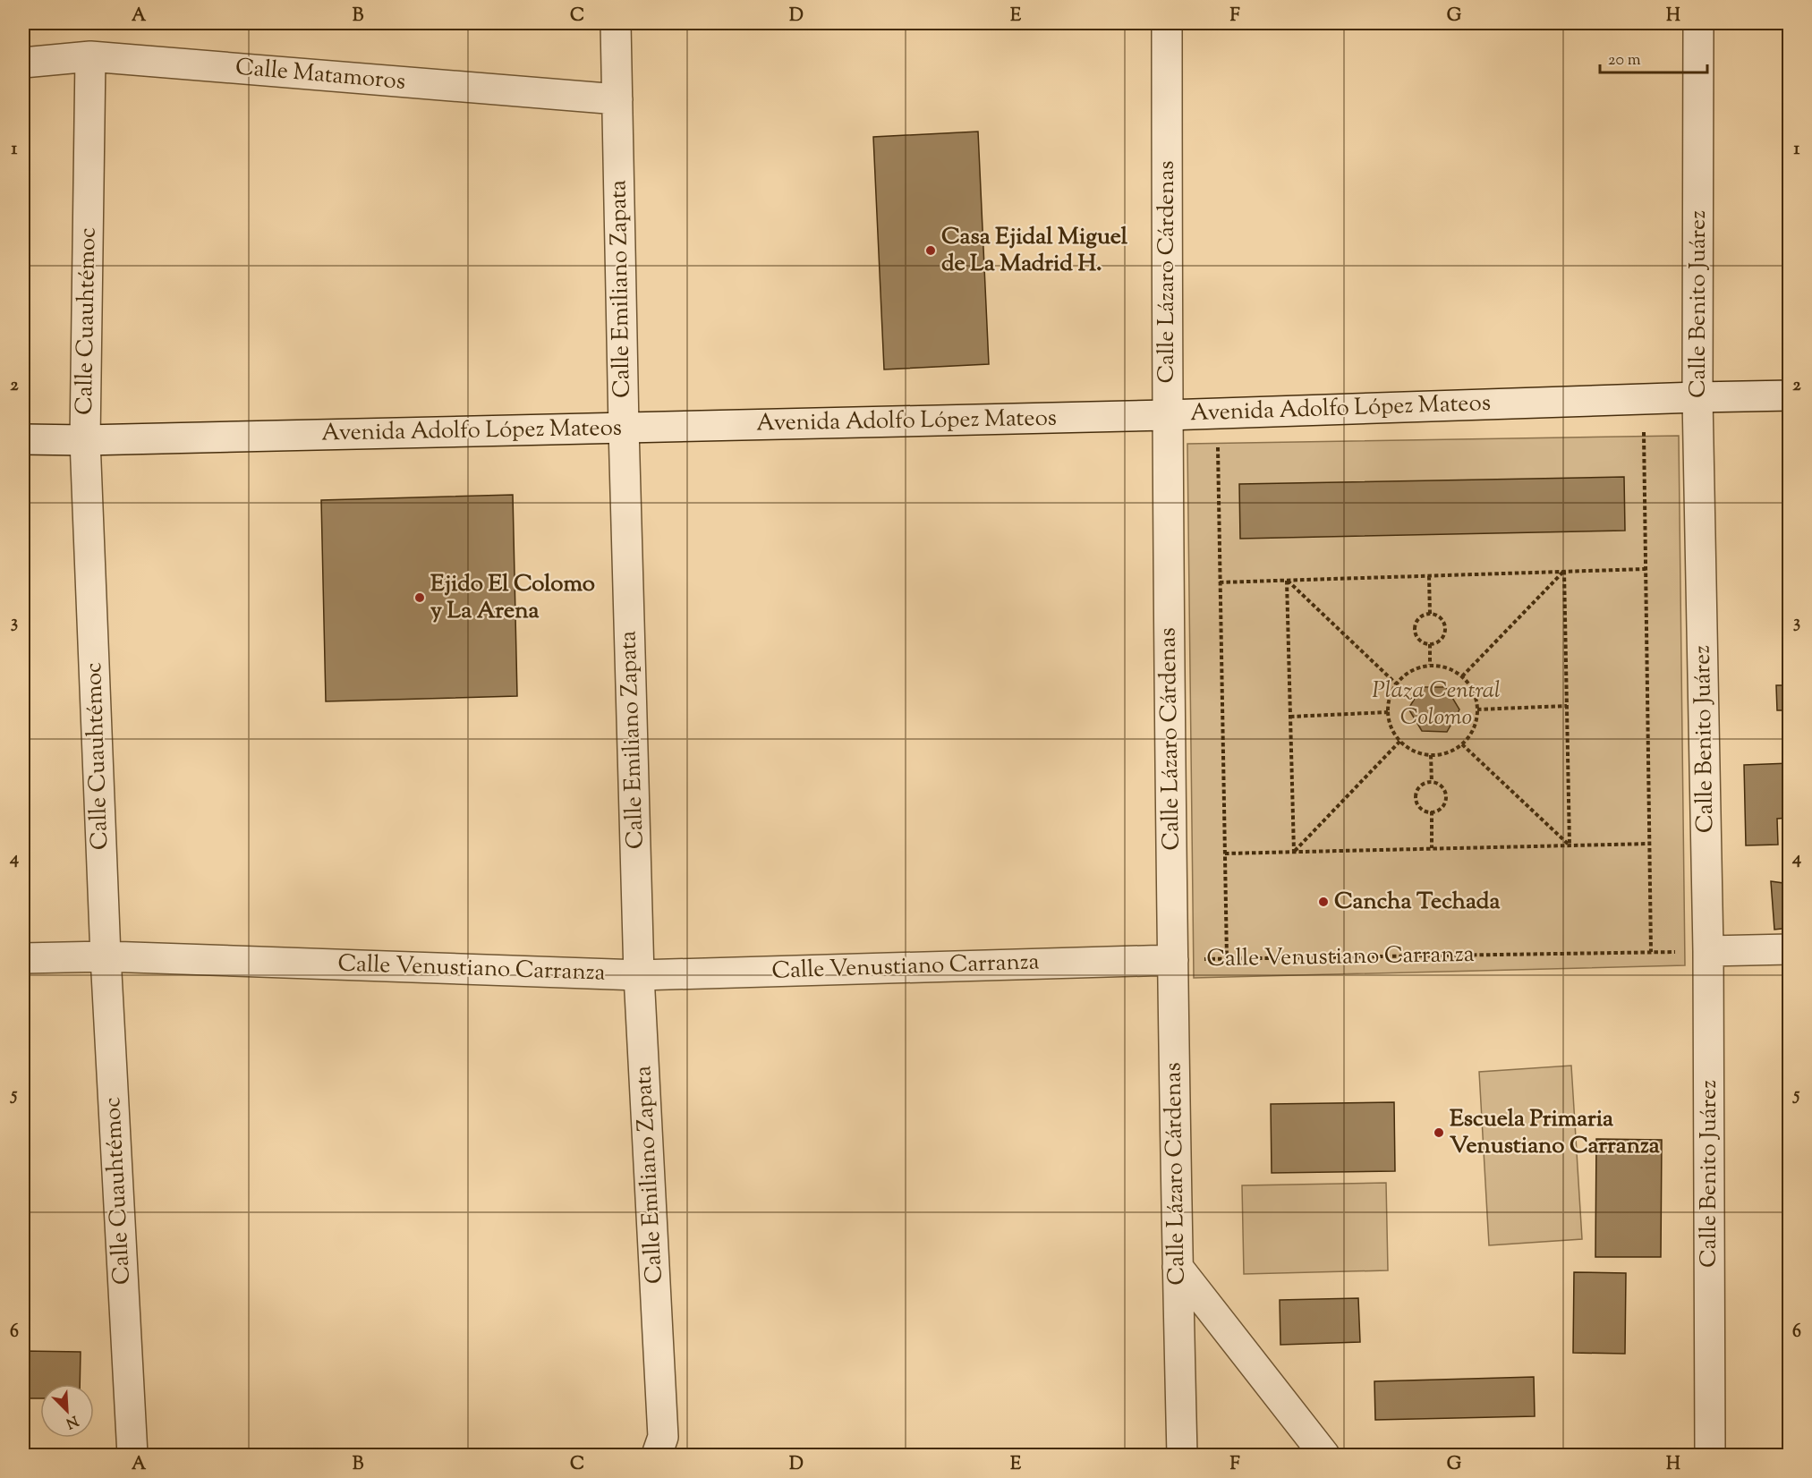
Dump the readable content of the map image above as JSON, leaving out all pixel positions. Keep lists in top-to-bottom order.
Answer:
{
  "streets": {
    "street": [
      "Calle Matamoros",
      "Calle Lázaro Cárdenas",
      "Calle Emiliano Zapata",
      "Calle Benito Juárez",
      "Calle Cuauhtémoc",
      "Avenida Adolfo López Mateos",
      "Calle Venustiano Carranza"
    ]
  },
  "crossings": [
    ["Calle Matamoros", "Calle Emiliano Zapata"],
    ["Calle Matamoros", "Calle Cuauhtémoc"],
    ["Calle Lázaro Cárdenas", "Avenida Adolfo López Mateos"],
    ["Calle Lázaro Cárdenas", "Calle Venustiano Carranza"],
    ["Calle Emiliano Zapata", "Avenida Adolfo López Mateos"],
    ["Calle Emiliano Zapata", "Calle Venustiano Carranza"],
    ["Calle Benito Juárez", "Avenida Adolfo López Mateos"],
    ["Calle Benito Juárez", "Calle Venustiano Carranza"],
    ["Calle Cuauhtémoc", "Avenida Adolfo López Mateos"],
    ["Calle Cuauhtémoc", "Calle Venustiano Carranza"]
  ],
  "parks": ["Plaza Central Colomo"],
  "places": [
    "Casa Ejidal Miguel de La Madrid H.",
    "Ejido El Colomo y La Arena",
    "Cancha Techada",
    "Escuela Primaria Venustiano Carranza"
  ],
  "scale_bar": "20 m",
  "north": "bottom right",
  "grid": {
    "columns": [
      "A",
      "B",
      "C",
      "D",
      "E",
      "F",
      "G",
      "H"
    ],
    "rows": [
      "1",
      "2",
      "3",
      "4",
      "5",
      "6"
    ]
  }
}
